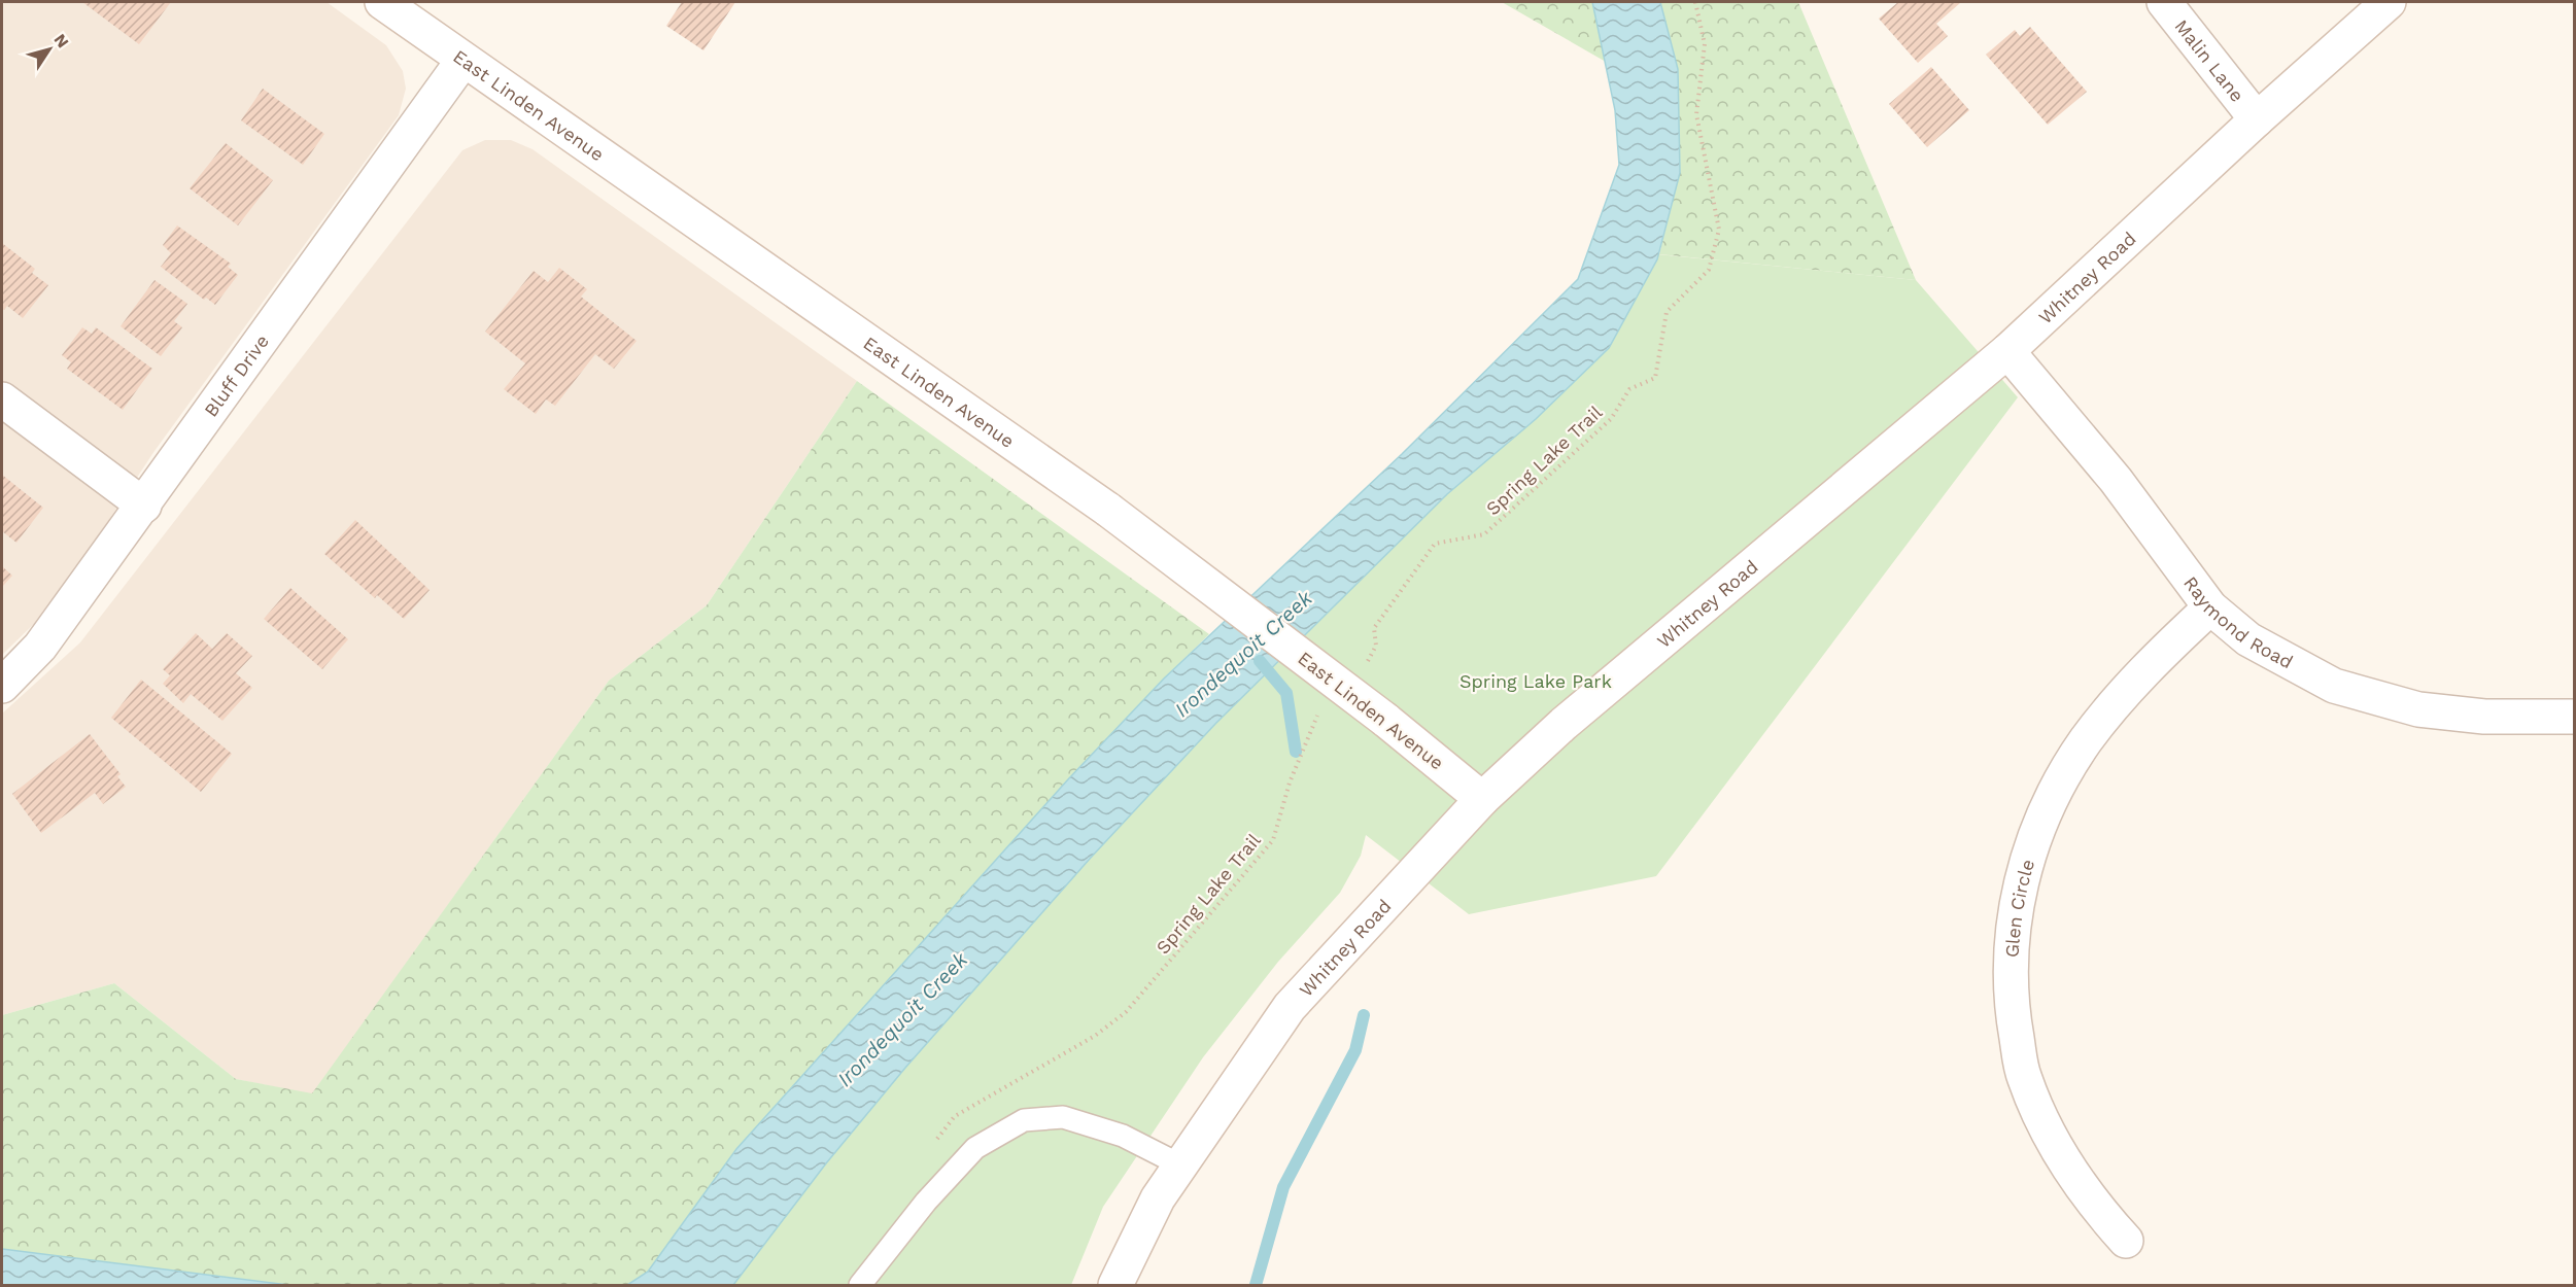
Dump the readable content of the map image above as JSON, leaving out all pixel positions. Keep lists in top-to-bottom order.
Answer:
{
  "streets": {
    "main road": [
      "Malin Lane",
      "East Linden Avenue",
      "Whitney Road",
      "Bluff Drive",
      "Raymond Road",
      "Glen Circle"
    ],
    "path": ["Spring Lake Trail"]
  },
  "crossings": [
    ["Malin Lane", "Whitney Road"],
    ["East Linden Avenue", "Whitney Road"],
    ["East Linden Avenue", "Bluff Drive"],
    ["Whitney Road", "Raymond Road"],
    ["Raymond Road", "Glen Circle"]
  ],
  "water": ["Irondequoit Creek"],
  "parks": ["Spring Lake Park"],
  "north": "top right"
}
